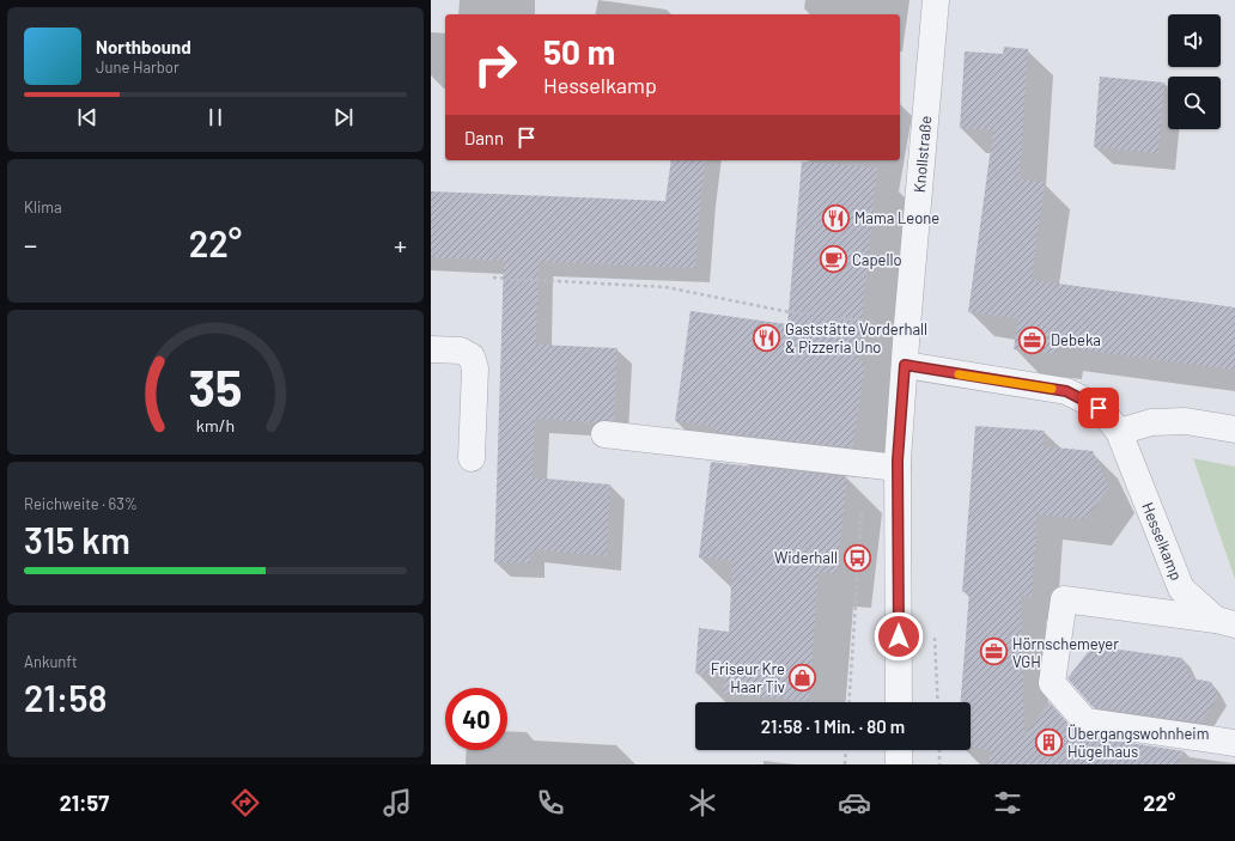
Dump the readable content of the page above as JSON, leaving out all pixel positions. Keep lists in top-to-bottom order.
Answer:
{
  "streets": {
    "street": ["Knollstraße", "Hesselkamp"]
  },
  "crossings": [
    ["Knollstraße", "Hesselkamp"]
  ],
  "places": {
    "restaurant": ["Mama Leone", "Gaststätte Vorderhall & Pizzeria Uno"],
    "cafe": ["Capello"],
    "office": ["Debeka", "Hörnschemeyer VGH"],
    "bus stop": ["Widerhall"],
    "shop": ["Friseur Kre Haar Tiv"],
    "building": ["Übergangswohnheim Hügelhaus"]
  },
  "page": {
    "turn": ["50 m", "Hesselkamp"],
    "song": ["Northbound", "June Harbor"],
    "then": "Dann",
    "tile": [
      "Klima",
      ["Reichweite · 63%", "315 km"],
      ["Ankunft", "21:58"]
    ],
    "heat": ["−", "22°", "+"],
    "limit": "40",
    "trip": "21:58 · 1 Min. · 80 m",
    "tabs": ["21:57", "22°"],
    "gauge": ["35", "km/h"]
  }
}
